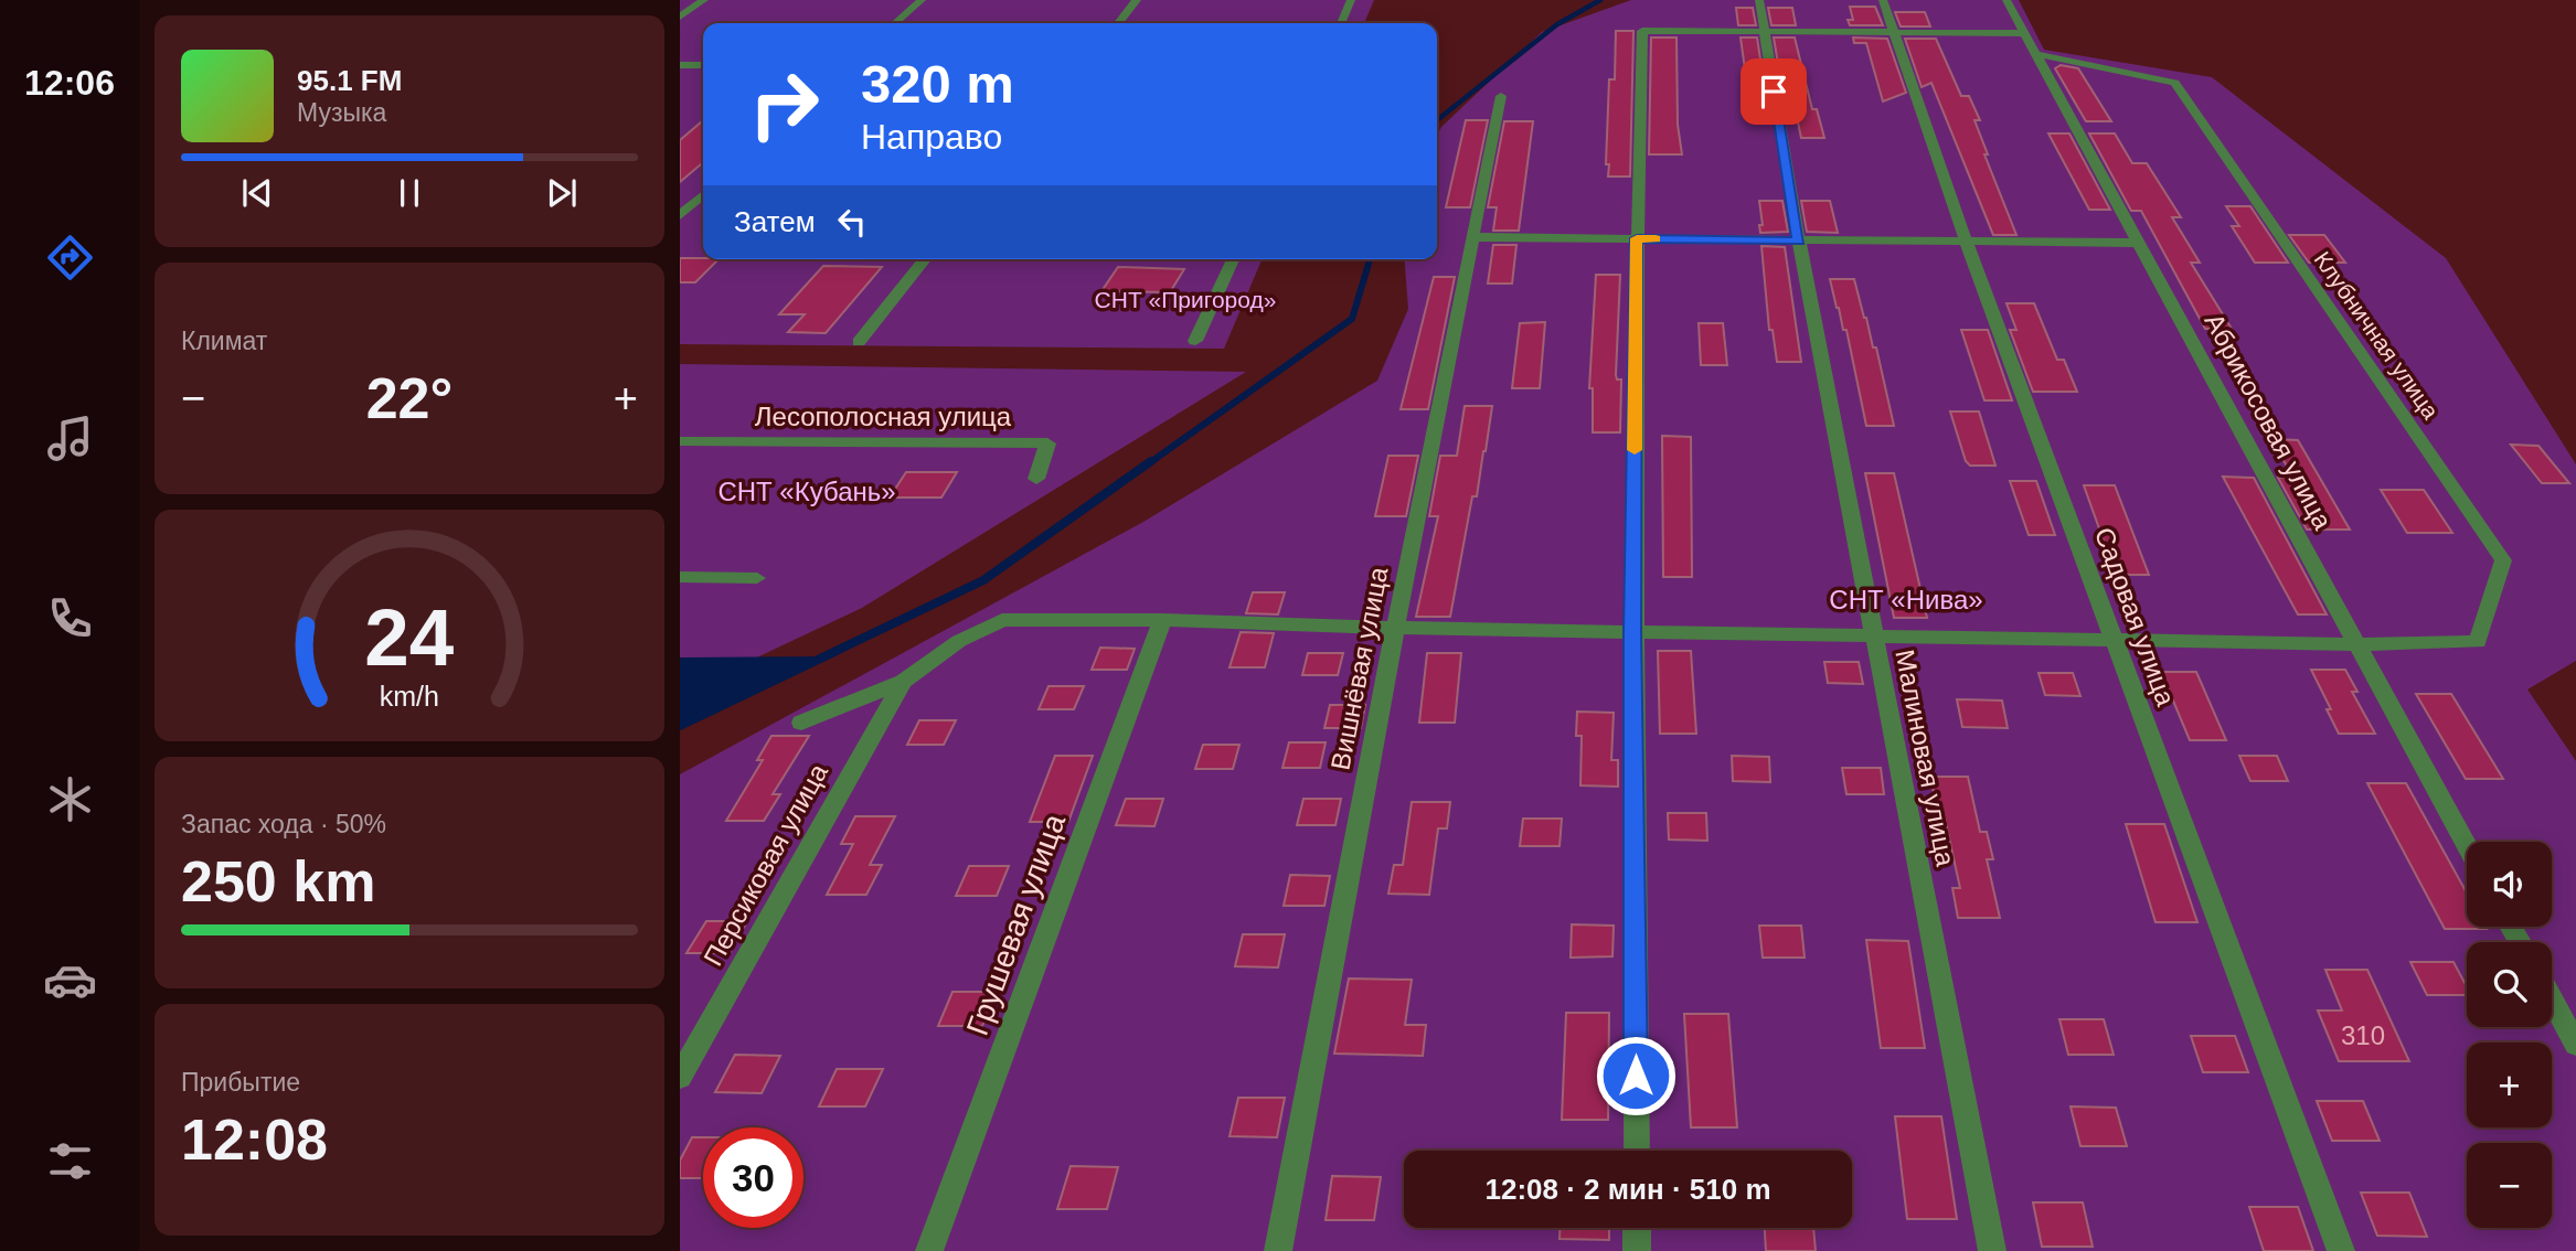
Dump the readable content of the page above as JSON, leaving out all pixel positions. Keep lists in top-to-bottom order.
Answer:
{
  "streets": {
    "street": [
      "Клубничная улица",
      "Лесополосная улица",
      "Абрикосовая улица",
      "Садовая улица",
      "Вишнёвая улица",
      "Малиновая улица",
      "Персиковая улица",
      "Грушевая улица"
    ]
  },
  "crossings": [
    ["Клубничная улица", "Абрикосовая улица"]
  ],
  "parks": ["СНТ «Пригород»", "СНТ «Кубань»", "СНТ «Нива»"],
  "house_numbers": ["310"],
  "page": {
    "tabs": "12:06",
    "turn": ["320 m", "Направо"],
    "song": ["95.1 FM", "Музыка"],
    "then": "Затем",
    "tile": [
      "Климат",
      ["Запас хода · 50%", "250 km"],
      ["Прибытие", "12:08"]
    ],
    "heat": ["−", "22°", "+"],
    "map_buttons": ["+", "−"],
    "limit": "30",
    "trip": "12:08 · 2 мин · 510 m",
    "gauge": ["24", "km/h"]
  }
}
